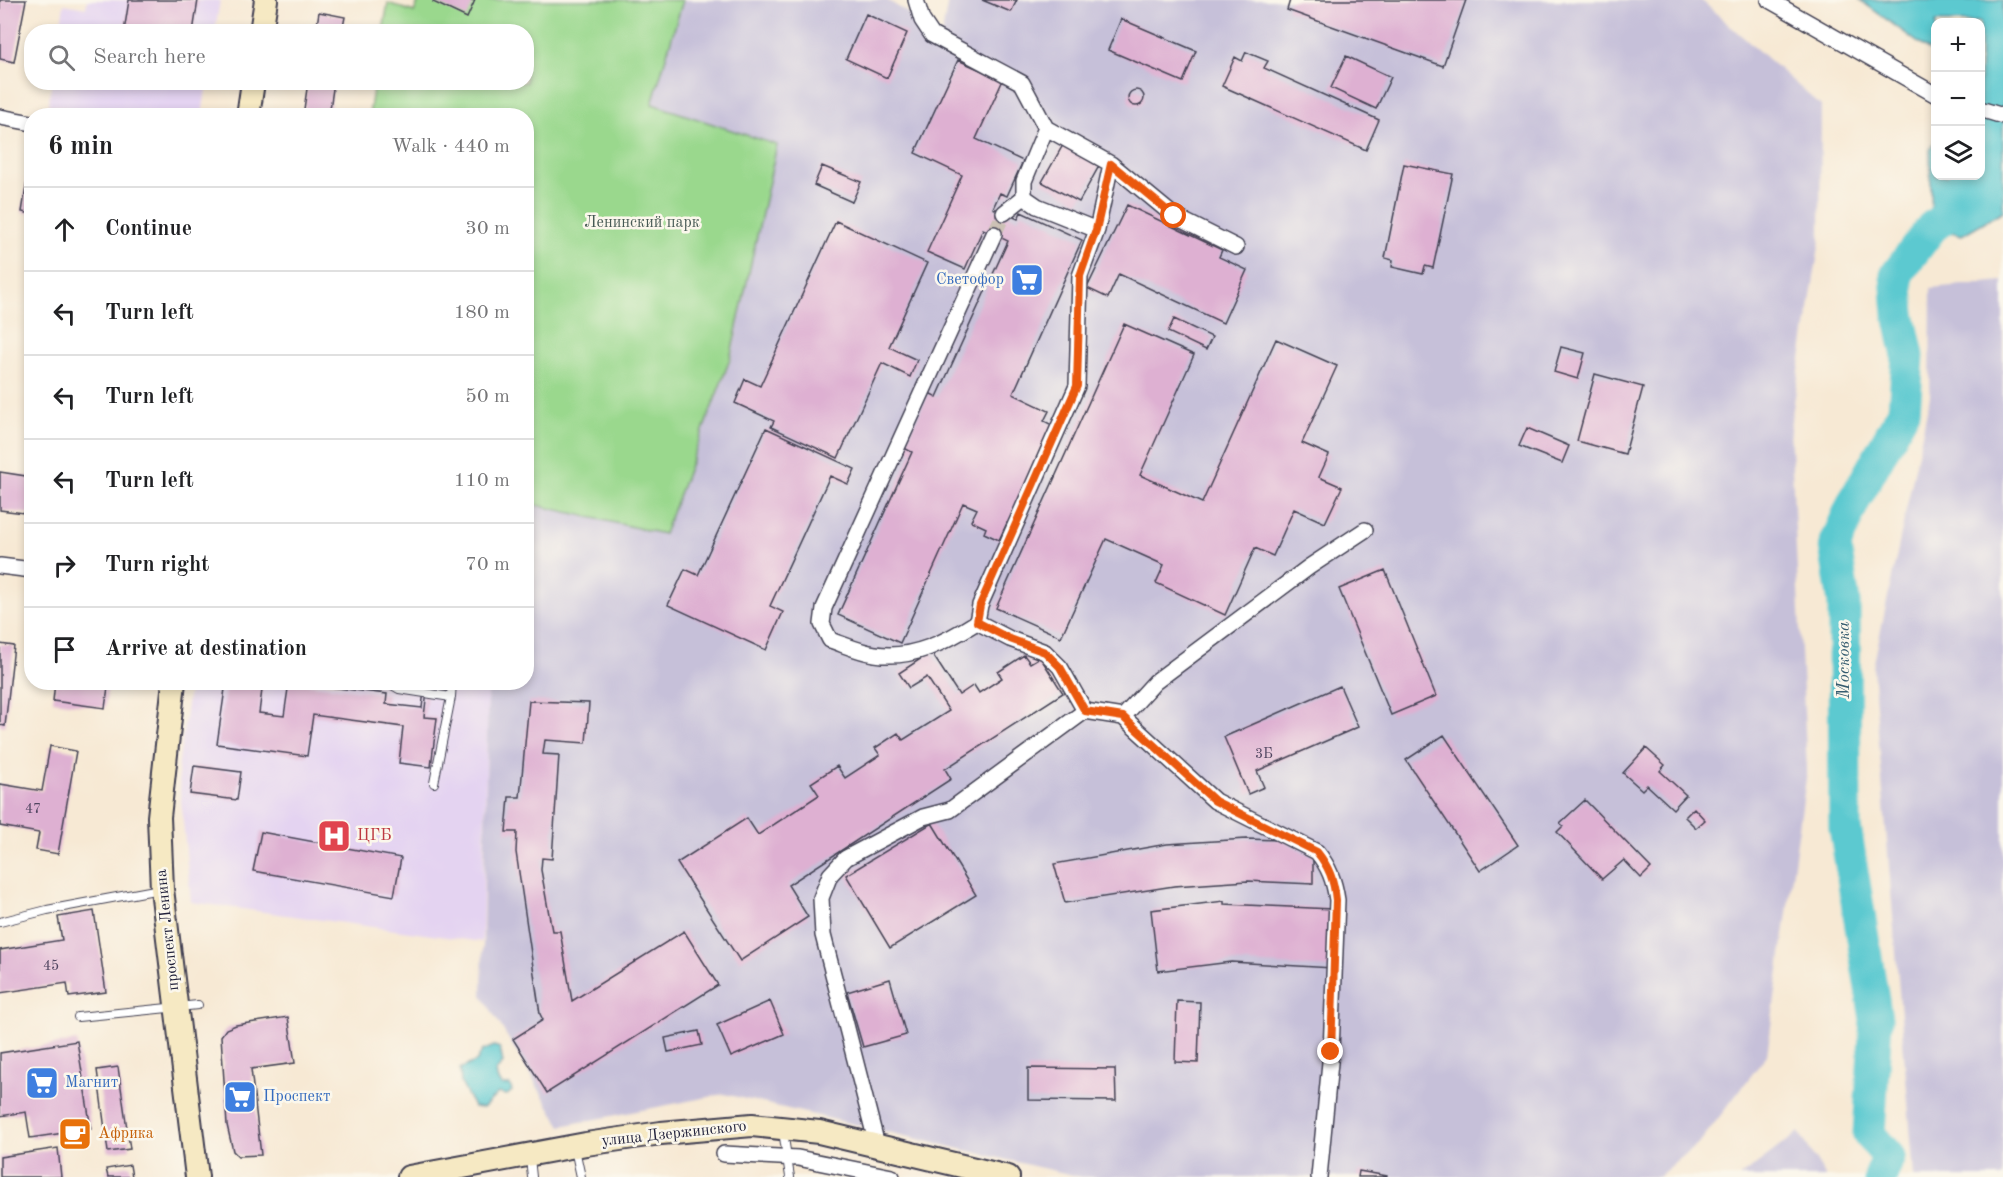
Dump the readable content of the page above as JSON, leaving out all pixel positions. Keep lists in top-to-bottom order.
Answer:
{
  "streets": {
    "main road": ["проспект Ленина", "улица Дзержинского"]
  },
  "water": ["Московка"],
  "parks": ["Ленинский парк"],
  "places": {
    "supermarket": ["Светофор", "Магнит", "Проспект"],
    "hospital": ["ЦГБ"],
    "cafe": ["Африка"]
  },
  "house_numbers": ["3Б", "47", "45"],
  "page": {
    "map_buttons": ["+", "−"],
    "search": "Search here",
    "heading": ["6 min", "Walk · 440 m"],
    "list": [
      ["Continue", "30 m"],
      ["Turn left", "180 m"],
      ["Turn left", "50 m"],
      ["Turn left", "110 m"],
      ["Turn right", "70 m"],
      "Arrive at destination"
    ]
  }
}
